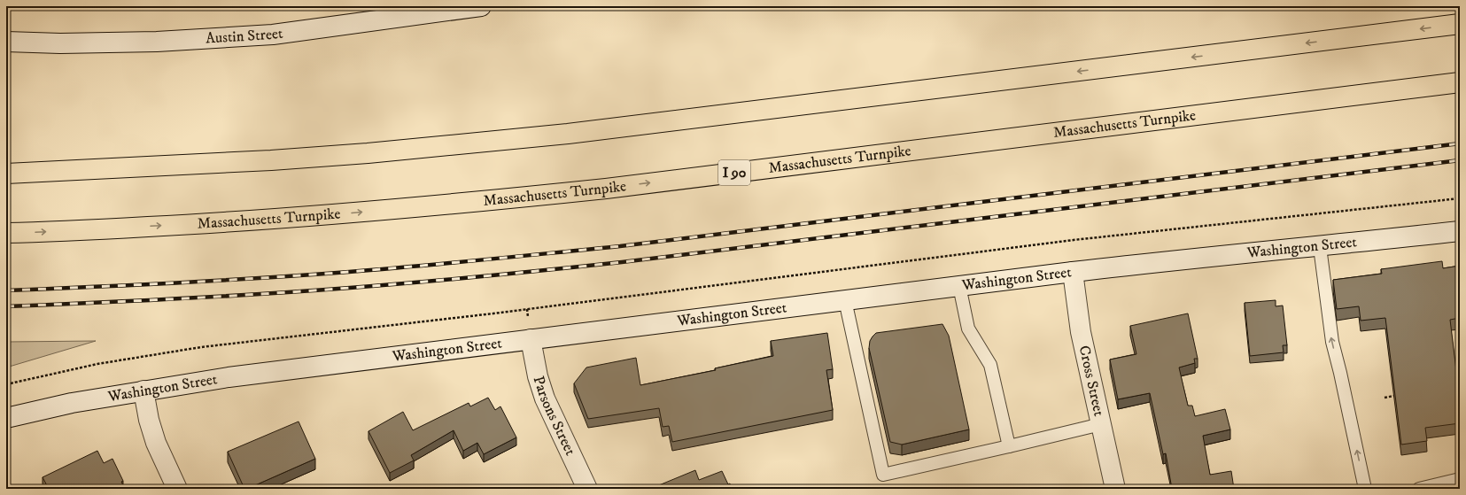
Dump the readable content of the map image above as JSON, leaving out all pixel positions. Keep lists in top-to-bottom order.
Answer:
{
  "streets": {
    "highway": ["Massachusetts Turnpike", "I 90"],
    "main road": [
      "Austin Street",
      "Washington Street",
      "Cross Street",
      "Parsons Street"
    ]
  },
  "crossings": [
    ["Washington Street", "Cross Street"],
    ["Washington Street", "Parsons Street"]
  ]
}
